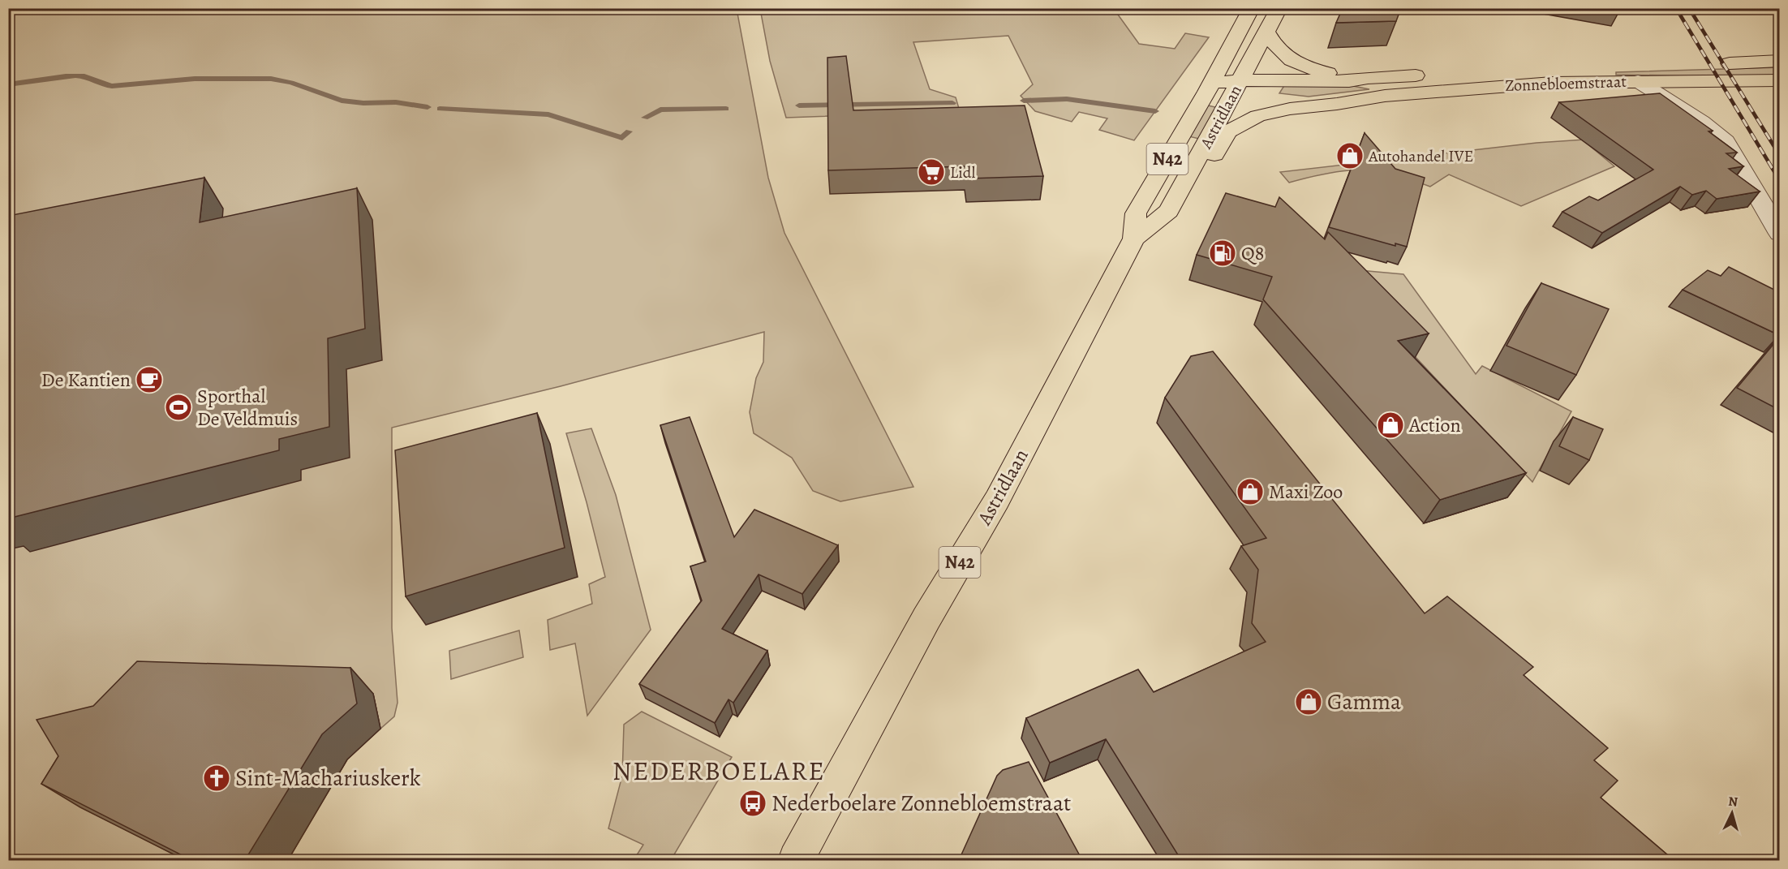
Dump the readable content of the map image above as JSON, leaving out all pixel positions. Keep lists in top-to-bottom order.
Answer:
{
  "streets": {
    "main road": ["Zonnebloemstraat", "Astridlaan", "N42"]
  },
  "districts": ["NEDERBOELARE"],
  "places": {
    "shop": [
      "Autohandel IVE",
      "Action",
      "Maxi Zoo",
      "Gamma"
    ],
    "supermarket": ["Lidl"],
    "fuel station": ["Q8"],
    "cafe": ["De Kantien"],
    "sports": ["Sporthal De Veldmuis"],
    "church": ["Sint-Machariuskerk"],
    "bus stop": ["Nederboelare Zonnebloemstraat"]
  },
  "north": "top"
}
